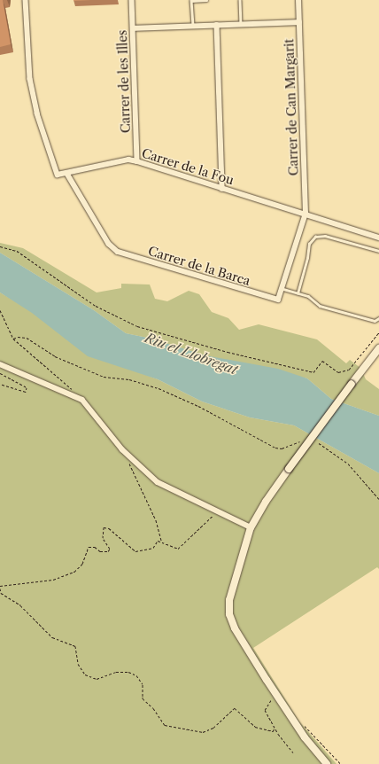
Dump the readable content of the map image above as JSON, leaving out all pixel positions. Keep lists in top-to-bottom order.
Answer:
{
  "streets": {
    "street": [
      "Carrer de les Illes",
      "Carrer de Can Margarit",
      "Carrer de la Fou",
      "Carrer de la Barca"
    ]
  },
  "crossings": [
    ["Carrer de les Illes", "Carrer de la Fou"],
    ["Carrer de Can Margarit", "Carrer de la Fou"],
    ["Carrer de Can Margarit", "Carrer de la Barca"],
    ["Carrer de la Fou", "Carrer de la Barca"]
  ],
  "water": ["Riu el Llobregat"]
}
